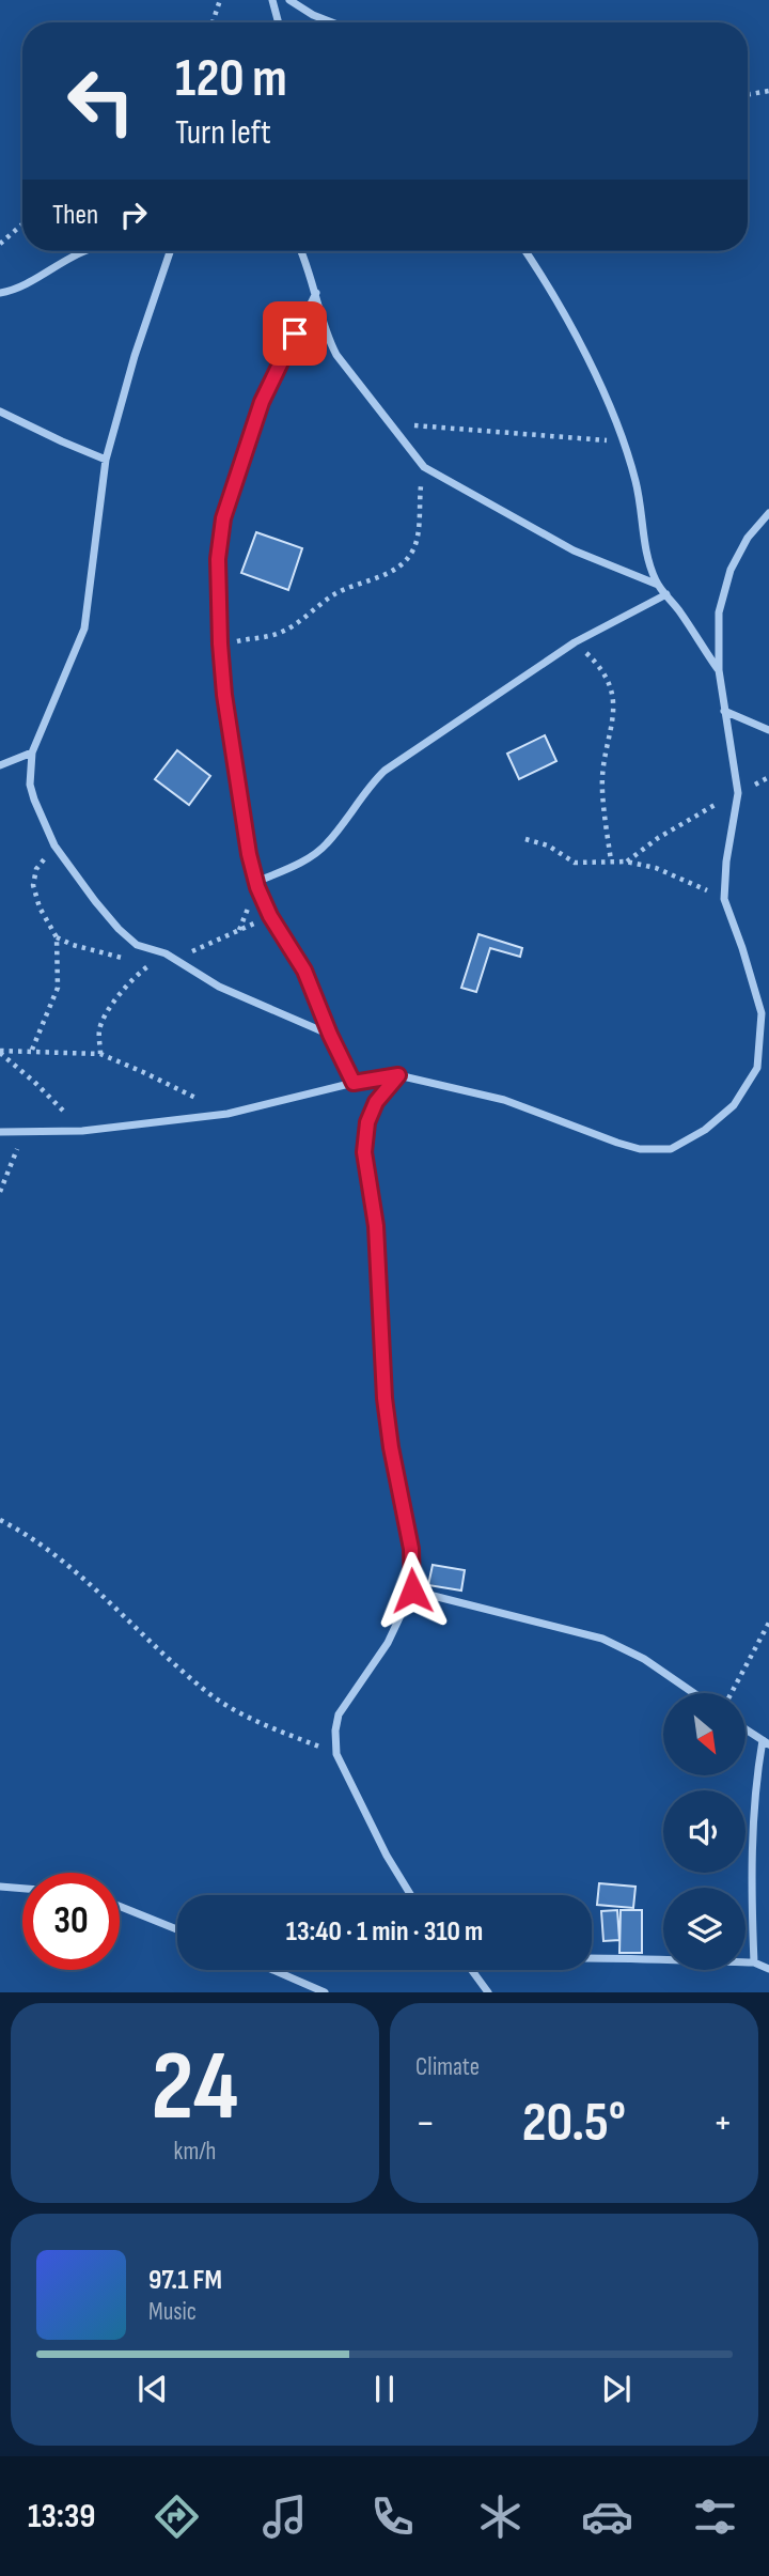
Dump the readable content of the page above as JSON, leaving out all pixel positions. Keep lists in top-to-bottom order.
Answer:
{
  "north": "bottom right",
  "page": {
    "turn": ["120 m", "Turn left"],
    "then": "Then",
    "limit": "30",
    "trip": "13:40 · 1 min · 310 m",
    "tile": [
      ["24", "km/h"],
      "Climate"
    ],
    "heat": ["−", "20.5°", "+"],
    "song": ["97.1 FM", "Music"],
    "tabs": "13:39"
  }
}
